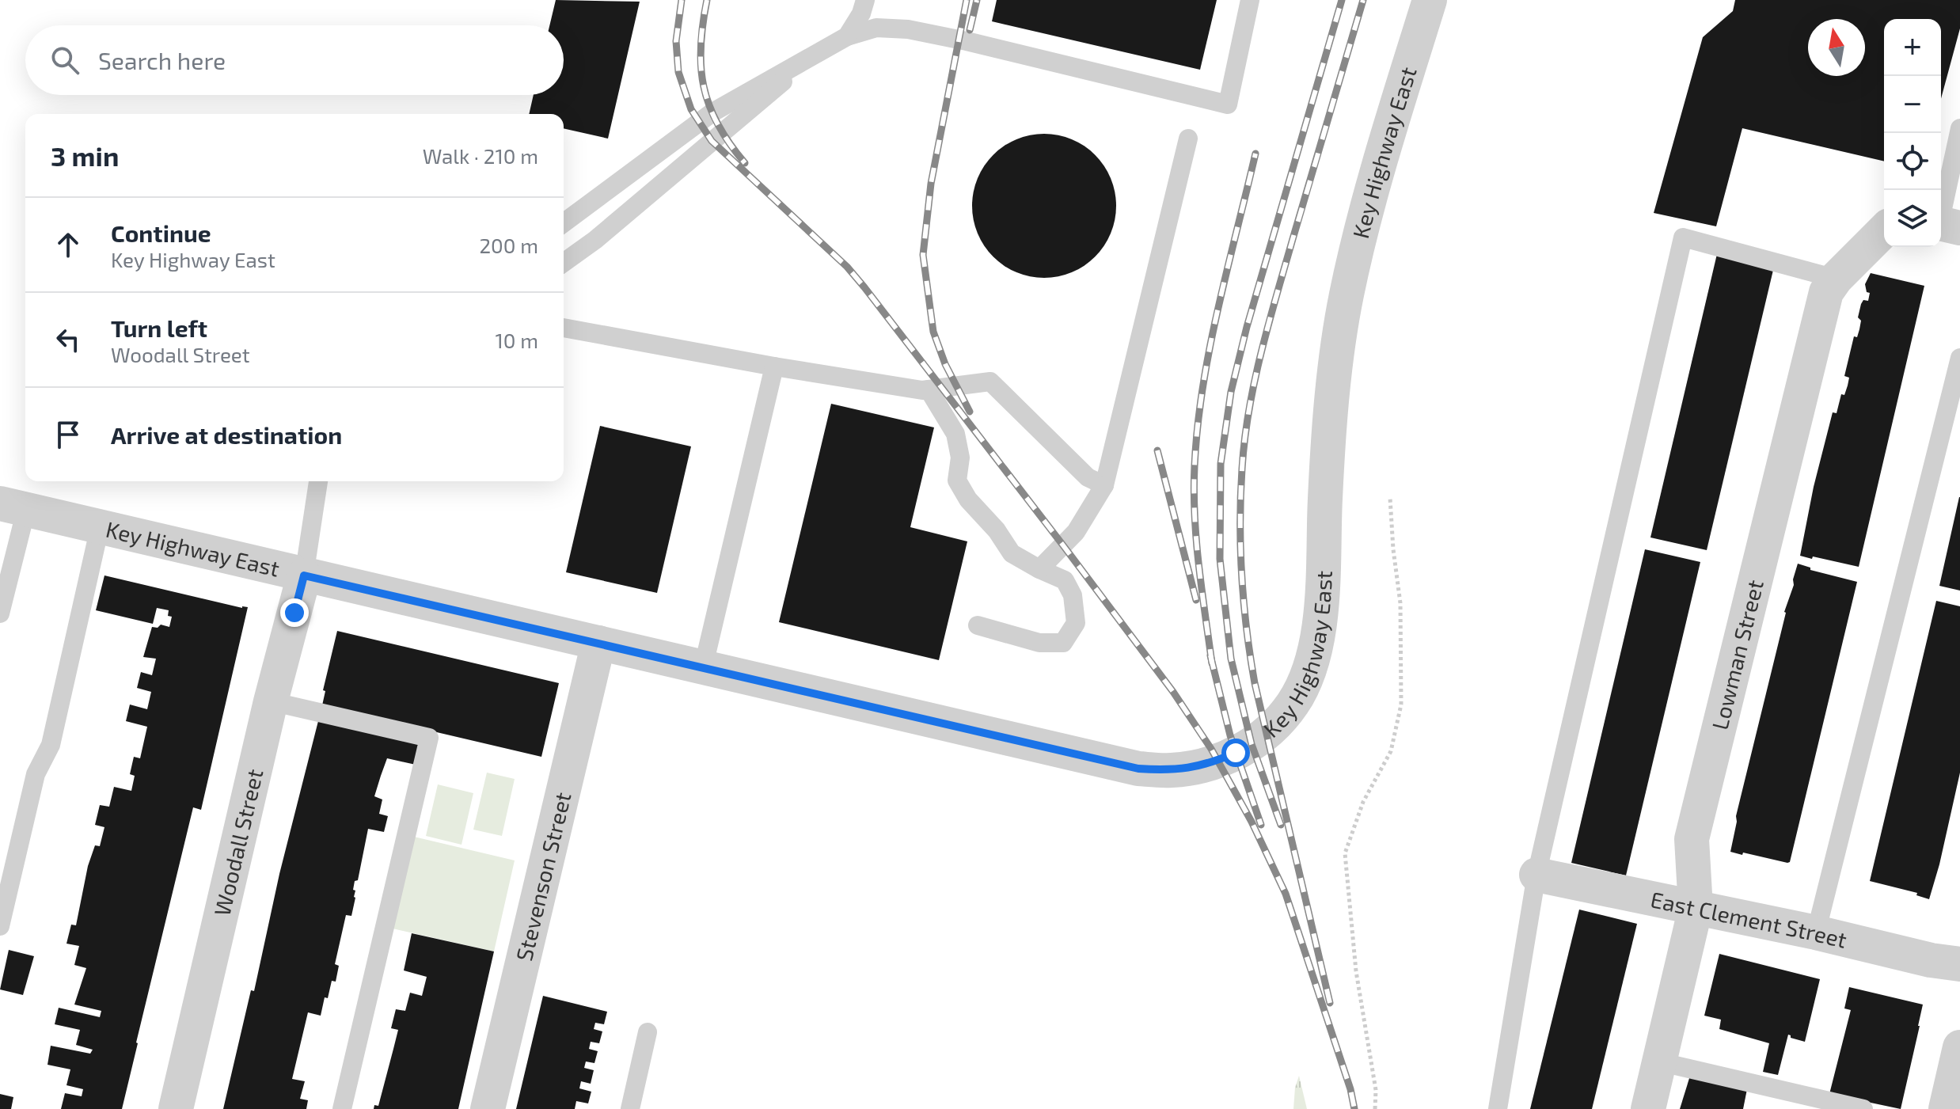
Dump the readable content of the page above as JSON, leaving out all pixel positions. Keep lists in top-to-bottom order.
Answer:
{
  "streets": {
    "street": [
      "Key Highway East",
      "Lowman Street",
      "Woodall Street",
      "Stevenson Street",
      "East Clement Street"
    ]
  },
  "crossings": [
    ["Key Highway East", "Woodall Street"],
    ["Key Highway East", "Stevenson Street"],
    ["Lowman Street", "East Clement Street"]
  ],
  "north": "top",
  "page": {
    "map_buttons": ["+", "−"],
    "search": "Search here",
    "heading": ["3 min", "Walk · 210 m"],
    "list": [
      ["Continue", "Key Highway East", "200 m"],
      ["Turn left", "Woodall Street", "10 m"],
      "Arrive at destination"
    ]
  }
}
